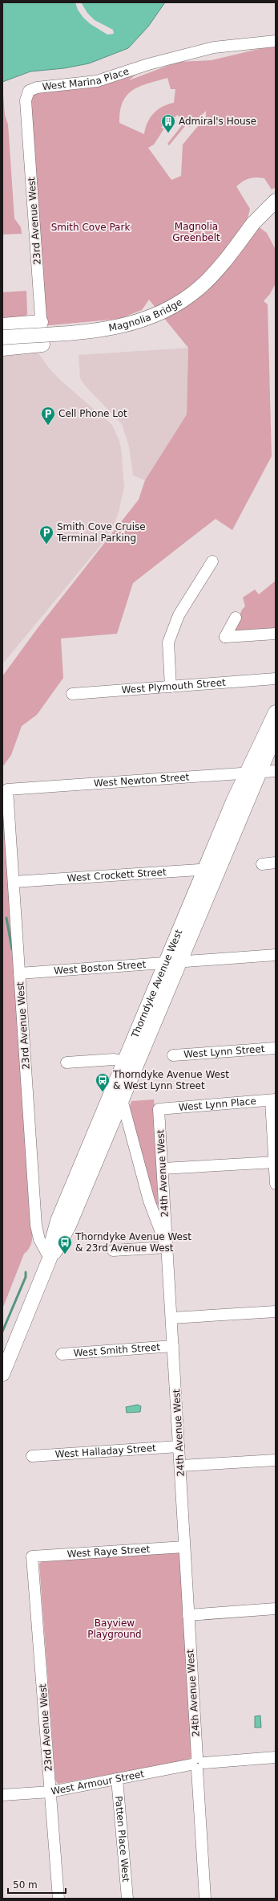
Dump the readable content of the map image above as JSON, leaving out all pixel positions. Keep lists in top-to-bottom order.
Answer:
{
  "streets": {
    "main road": ["Magnolia Bridge", "Thorndyke Avenue West"],
    "street": [
      "West Marina Place",
      "23rd Avenue West",
      "West Plymouth Street",
      "West Newton Street",
      "West Crockett Street",
      "West Boston Street",
      "West Lynn Street",
      "West Lynn Place",
      "24th Avenue West",
      "West Smith Street",
      "West Halladay Street",
      "West Raye Street",
      "West Armour Street",
      "Patten Place West"
    ]
  },
  "crossings": [
    ["West Marina Place", "23rd Avenue West"],
    ["23rd Avenue West", "West Newton Street"],
    ["23rd Avenue West", "West Crockett Street"],
    ["23rd Avenue West", "West Boston Street"],
    ["23rd Avenue West", "Thorndyke Avenue West"],
    ["23rd Avenue West", "West Raye Street"],
    ["23rd Avenue West", "West Armour Street"],
    ["West Newton Street", "Thorndyke Avenue West"],
    ["West Crockett Street", "Thorndyke Avenue West"],
    ["West Boston Street", "Thorndyke Avenue West"],
    ["West Lynn Place", "24th Avenue West"],
    ["24th Avenue West", "West Smith Street"],
    ["24th Avenue West", "West Halladay Street"],
    ["24th Avenue West", "West Raye Street"],
    ["24th Avenue West", "West Armour Street"],
    ["West Armour Street", "Patten Place West"]
  ],
  "parks": ["Magnolia Greenbelt", "Smith Cove Park", "Bayview Playground"],
  "places": {
    "building": ["Admiral's House"],
    "parking": ["Cell Phone Lot", "Smith Cove Cruise Terminal Parking"],
    "bus stop": ["Thorndyke Avenue West & West Lynn Street", "Thorndyke Avenue West & 23rd Avenue West"]
  },
  "scale_bar": "50 m"
}
